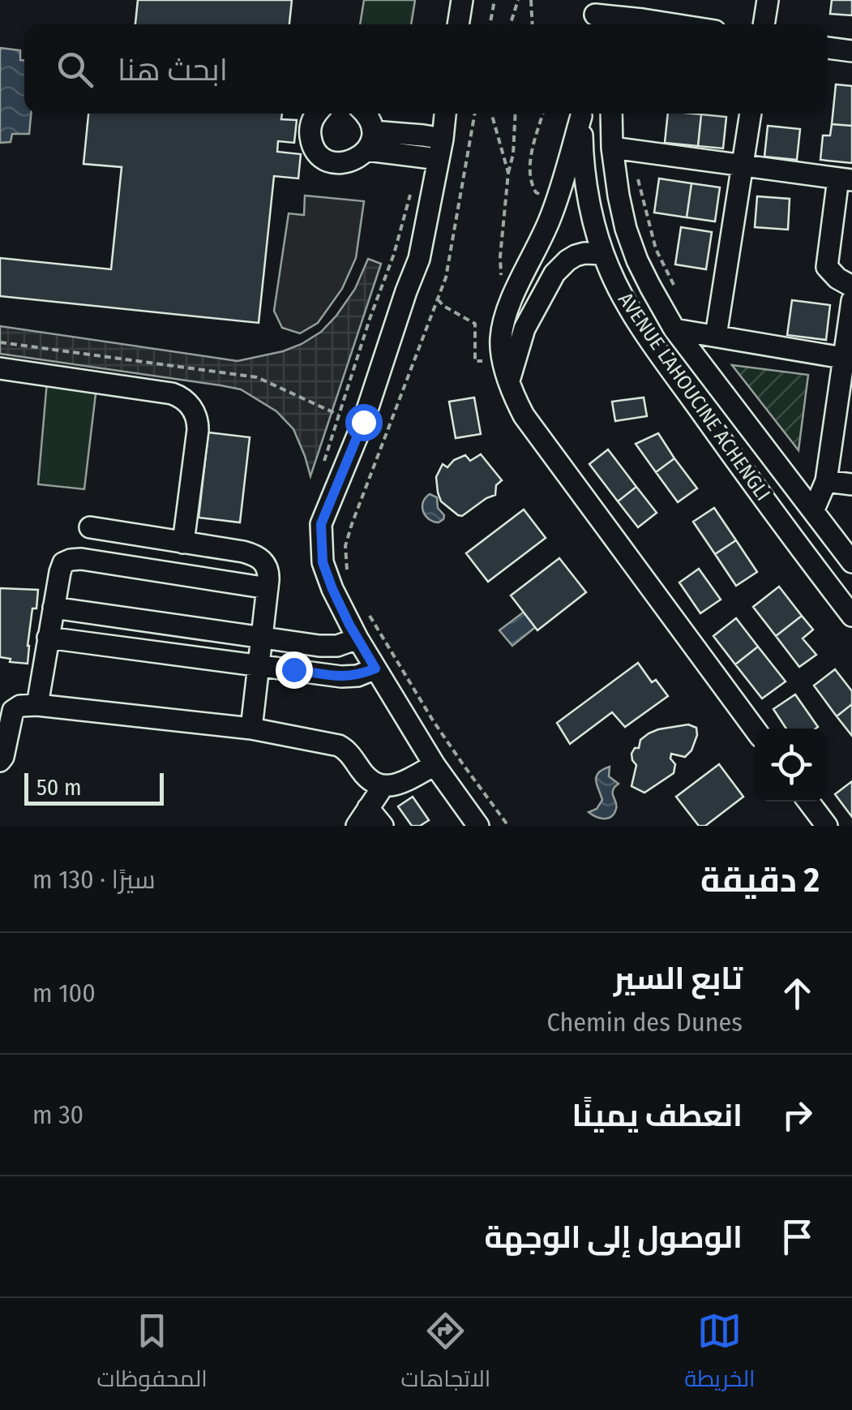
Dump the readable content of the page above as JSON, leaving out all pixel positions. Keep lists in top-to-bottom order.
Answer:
{
  "streets": {
    "street": ["AVENUE LAHOUCINE ACHENGLI"]
  },
  "scale_bar": "50 m",
  "page": {
    "search": "ابحث هنا",
    "scale": "50 m",
    "heading": ["2 دقيقة", "سيرًا · 130 m"],
    "list": [
      ["تابع السير", "Chemin des Dunes", "100 m"],
      ["انعطف يمينًا", "30 m"],
      "الوصول إلى الوجهة"
    ],
    "nav": ["الخريطة", "الاتجاهات", "المحفوظات"]
  }
}
